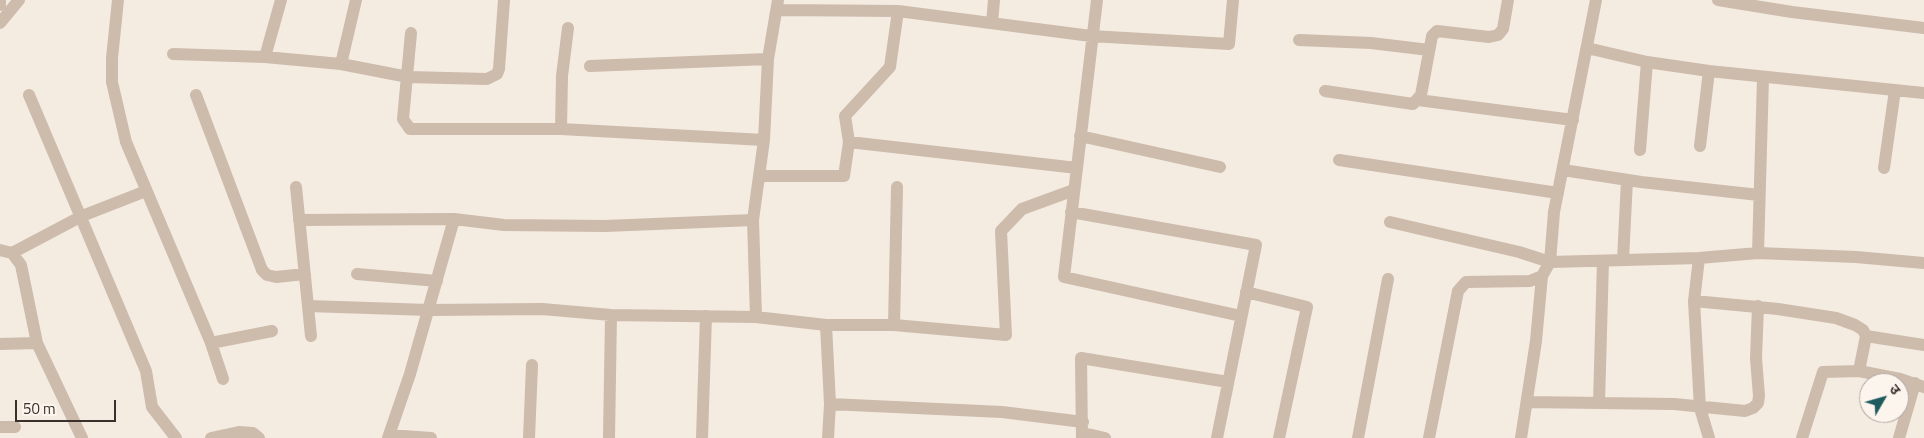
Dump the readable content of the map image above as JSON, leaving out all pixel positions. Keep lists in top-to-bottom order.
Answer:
{
  "scale_bar": "50 m",
  "north": "top right"
}
